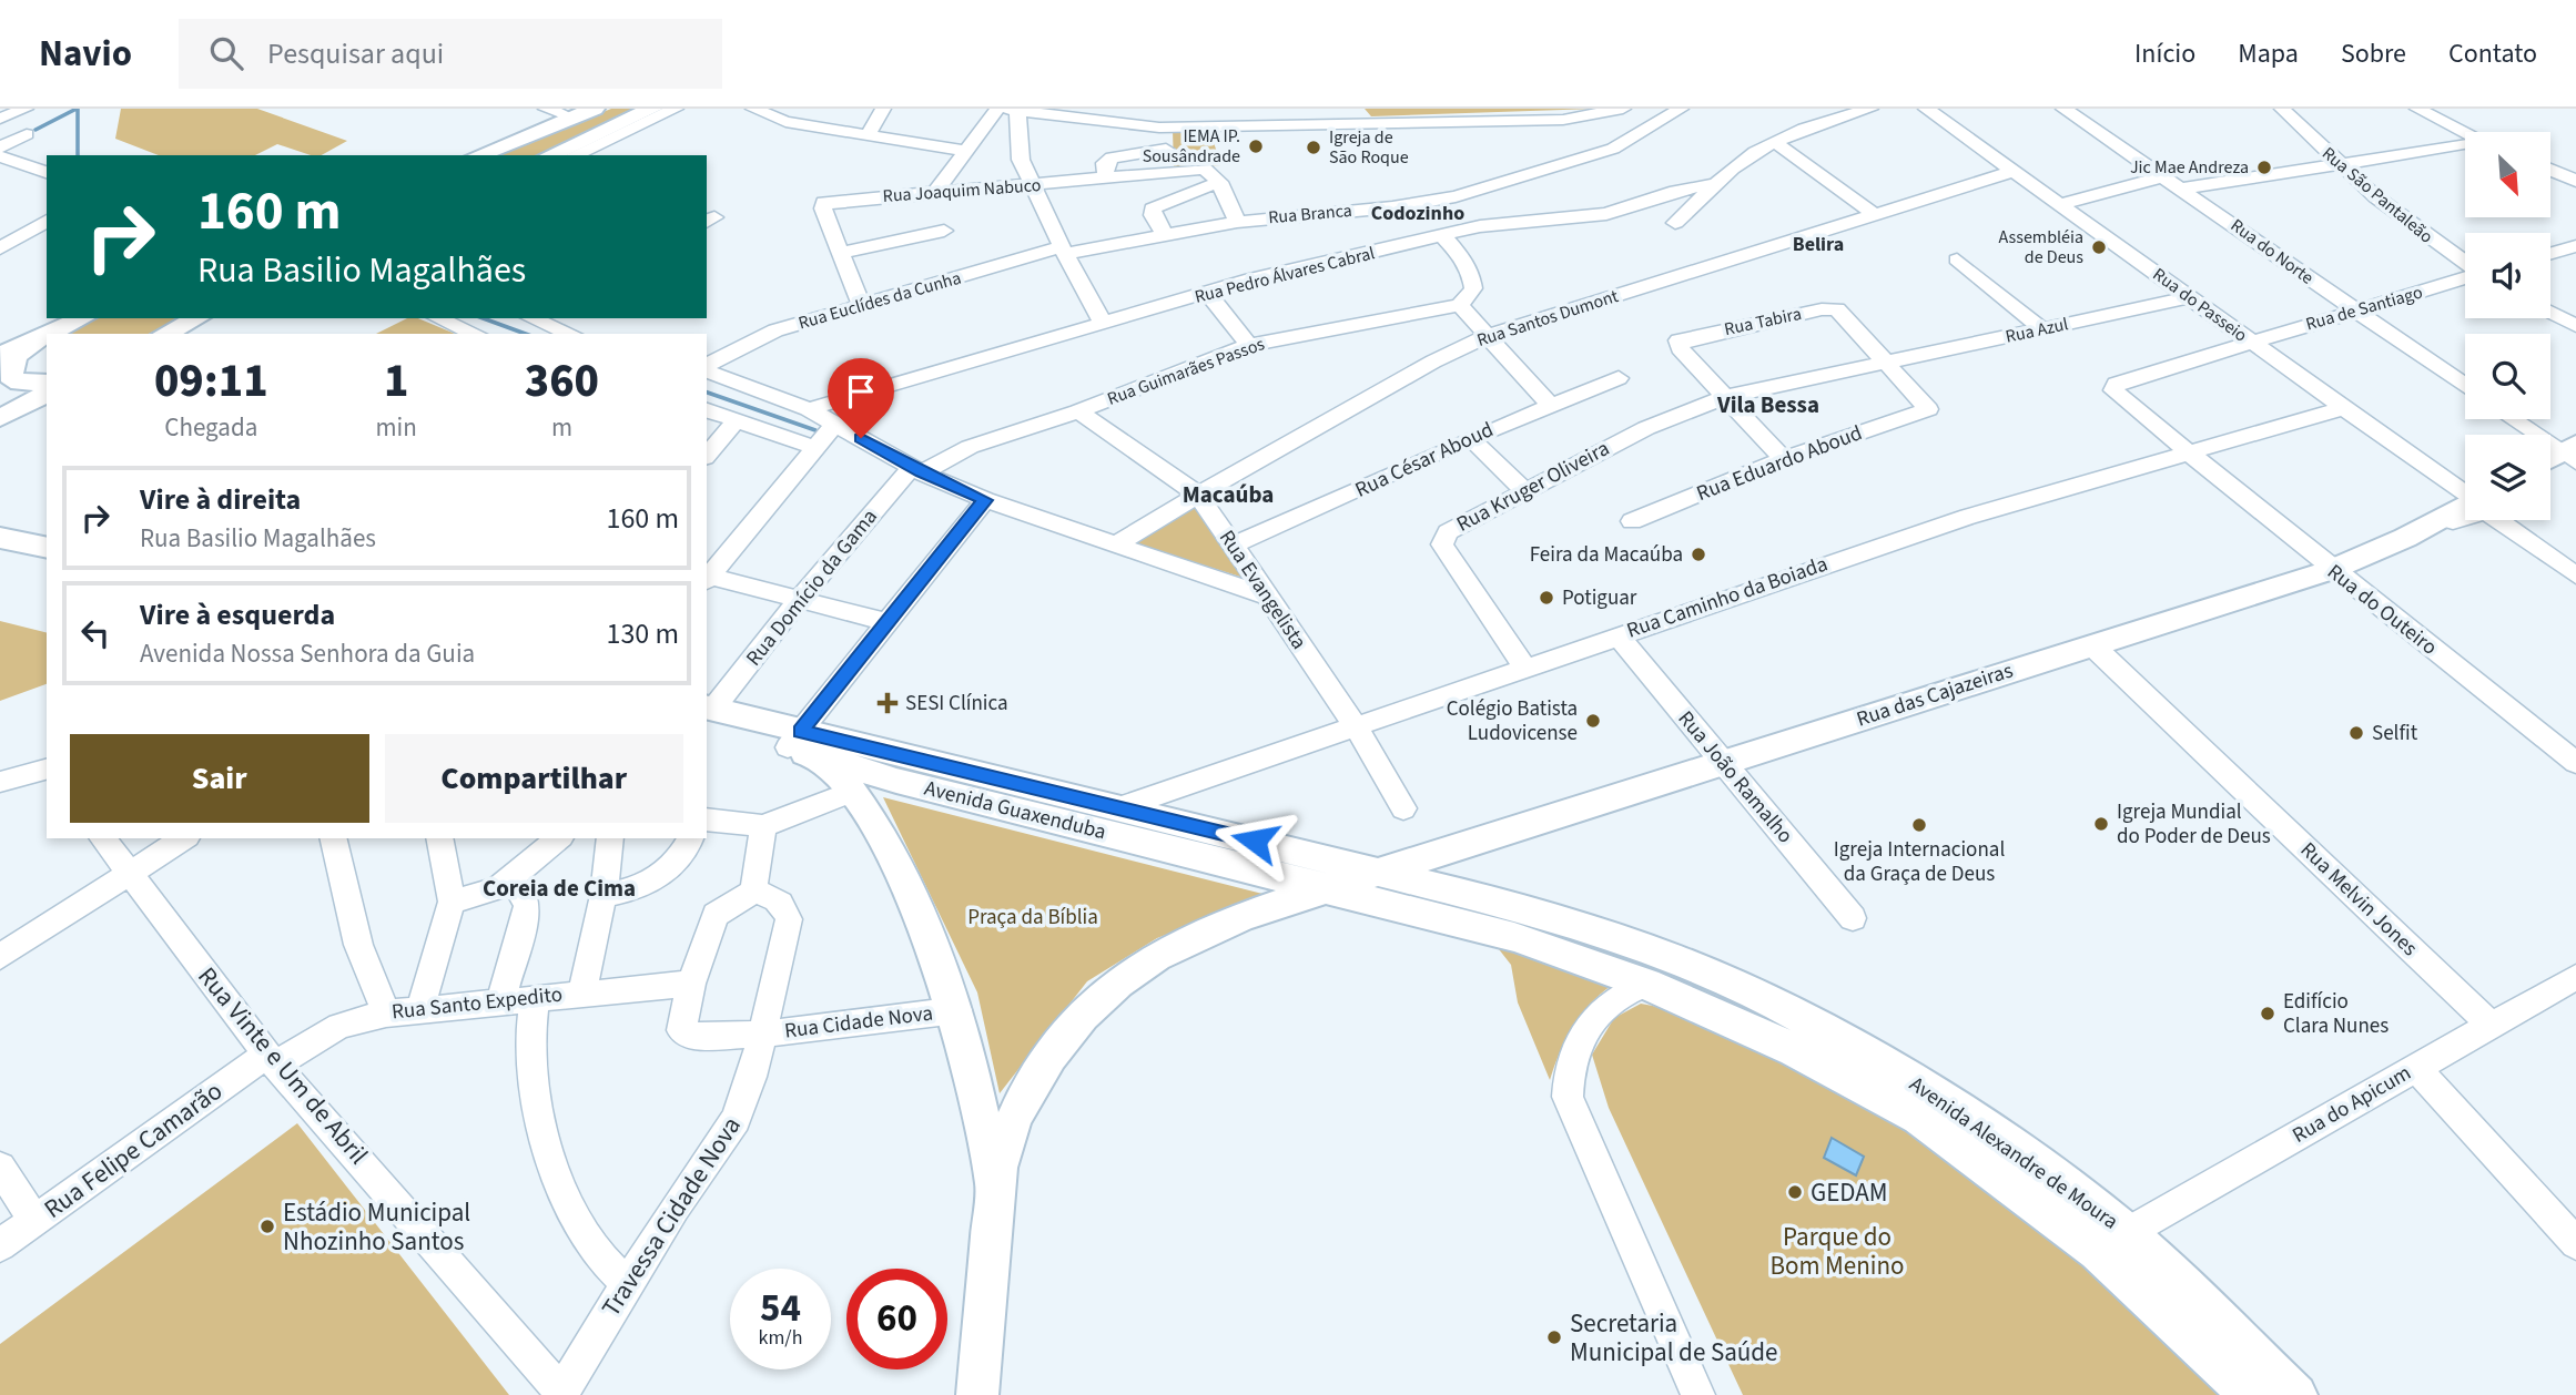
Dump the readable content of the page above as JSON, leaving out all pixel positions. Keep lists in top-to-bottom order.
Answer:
{
  "streets": {
    "main road": ["Rua das Cajazeiras", "Avenida Guaxenduba", "Avenida Alexandre de Moura"],
    "street": [
      "Rua Joaquim Nabuco",
      "Rua São Pantaleão",
      "Rua Branca",
      "Rua do Norte",
      "Rua Pedro Álvares Cabral",
      "Rua Euclídes da Cunha",
      "Rua do Passeio",
      "Rua de Santiago",
      "Rua Santos Dumont",
      "Rua Tabira",
      "Rua Azul",
      "Rua Guimarães Passos",
      "Rua César Aboud",
      "Rua Eduardo Aboud",
      "Rua Kruger Oliveira",
      "Rua Domício da Gama",
      "Rua Evangelista",
      "Rua Caminho da Boiada",
      "Rua do Outeiro",
      "Rua João Ramalho",
      "Rua Melvin Jones",
      "Rua Santo Expedito",
      "Rua Cidade Nova",
      "Rua Vinte e Um de Abril",
      "Rua do Apicum",
      "Rua Felipe Camarão",
      "Travessa Cidade Nova"
    ]
  },
  "crossings": [
    ["Rua Branca", "Rua Euclídes da Cunha"],
    ["Rua do Norte", "Rua de Santiago"],
    ["Rua do Passeio", "Rua de Santiago"],
    ["Rua do Passeio", "Rua Santos Dumont"],
    ["Rua do Passeio", "Rua Azul"],
    ["Rua do Passeio", "Rua Caminho da Boiada"],
    ["Rua de Santiago", "Rua Caminho da Boiada"],
    ["Rua de Santiago", "Rua do Outeiro"],
    ["Rua Santos Dumont", "Rua Evangelista"],
    ["Rua Tabira", "Rua Azul"],
    ["Rua Tabira", "Rua Eduardo Aboud"],
    ["Rua Tabira", "Rua Kruger Oliveira"],
    ["Rua Azul", "Rua Eduardo Aboud"],
    ["Rua Guimarães Passos", "Rua Domício da Gama"],
    ["Rua Guimarães Passos", "Rua Evangelista"],
    ["Rua César Aboud", "Rua Evangelista"],
    ["Rua Kruger Oliveira", "Rua Caminho da Boiada"],
    ["Rua Domício da Gama", "Avenida Guaxenduba"],
    ["Rua Evangelista", "Rua Caminho da Boiada"],
    ["Rua Caminho da Boiada", "Rua do Outeiro"],
    ["Rua Caminho da Boiada", "Rua João Ramalho"],
    ["Rua Caminho da Boiada", "Avenida Guaxenduba"],
    ["Rua do Outeiro", "Rua das Cajazeiras"],
    ["Rua das Cajazeiras", "Rua João Ramalho"],
    ["Rua das Cajazeiras", "Avenida Guaxenduba"],
    ["Rua das Cajazeiras", "Rua Melvin Jones"],
    ["Rua das Cajazeiras", "Avenida Alexandre de Moura"],
    ["Avenida Guaxenduba", "Avenida Alexandre de Moura"],
    ["Rua Melvin Jones", "Rua do Apicum"],
    ["Rua Santo Expedito", "Rua Cidade Nova"],
    ["Rua Santo Expedito", "Rua Vinte e Um de Abril"],
    ["Rua Santo Expedito", "Rua Felipe Camarão"],
    ["Rua Cidade Nova", "Travessa Cidade Nova"],
    ["Rua Vinte e Um de Abril", "Rua Felipe Camarão"],
    ["Rua Vinte e Um de Abril", "Travessa Cidade Nova"],
    ["Rua do Apicum", "Avenida Alexandre de Moura"]
  ],
  "districts": [
    "Codozinho",
    "Belira",
    "Vila Bessa",
    "Macaúba",
    "Coreia de Cima"
  ],
  "parks": ["Praça da Bíblia", "Parque do Bom Menino"],
  "places": {
    "other": [
      "IEMA IP. Sousândrade",
      "Igreja de São Roque",
      "Jic Mae Andreza",
      "Assembléia de Deus",
      "Feira da Macaúba",
      "Potiguar",
      "Colégio Batista Ludovicense",
      "Selfit",
      "Igreja Mundial do Poder de Deus",
      "Igreja Internacional da Graça de Deus",
      "Edifício Clara Nunes",
      "GEDAM",
      "Estádio Municipal Nhozinho Santos",
      "Secretaria Municipal de Saúde"
    ],
    "health": ["SESI Clínica"]
  },
  "north": "bottom right",
  "page": {
    "header": "Navio",
    "search": "Pesquisar aqui",
    "nav": [
      "Início",
      "Mapa",
      "Sobre",
      "Contato"
    ],
    "turn": ["160 m", "Rua Basilio Magalhães"],
    "eta": [
      "09:11",
      "Chegada",
      "1",
      "min",
      "360",
      "m"
    ],
    "list": [
      {
        "name": "Vire à direita",
        "note": "Rua Basilio Magalhães",
        "value": "160 m"
      },
      {
        "name": "Vire à esquerda",
        "note": "Avenida Nossa Senhora da Guia",
        "value": "130 m"
      }
    ],
    "buttons": ["Sair", "Compartilhar"],
    "speed": "54 km/h",
    "limit": "60"
  }
}
